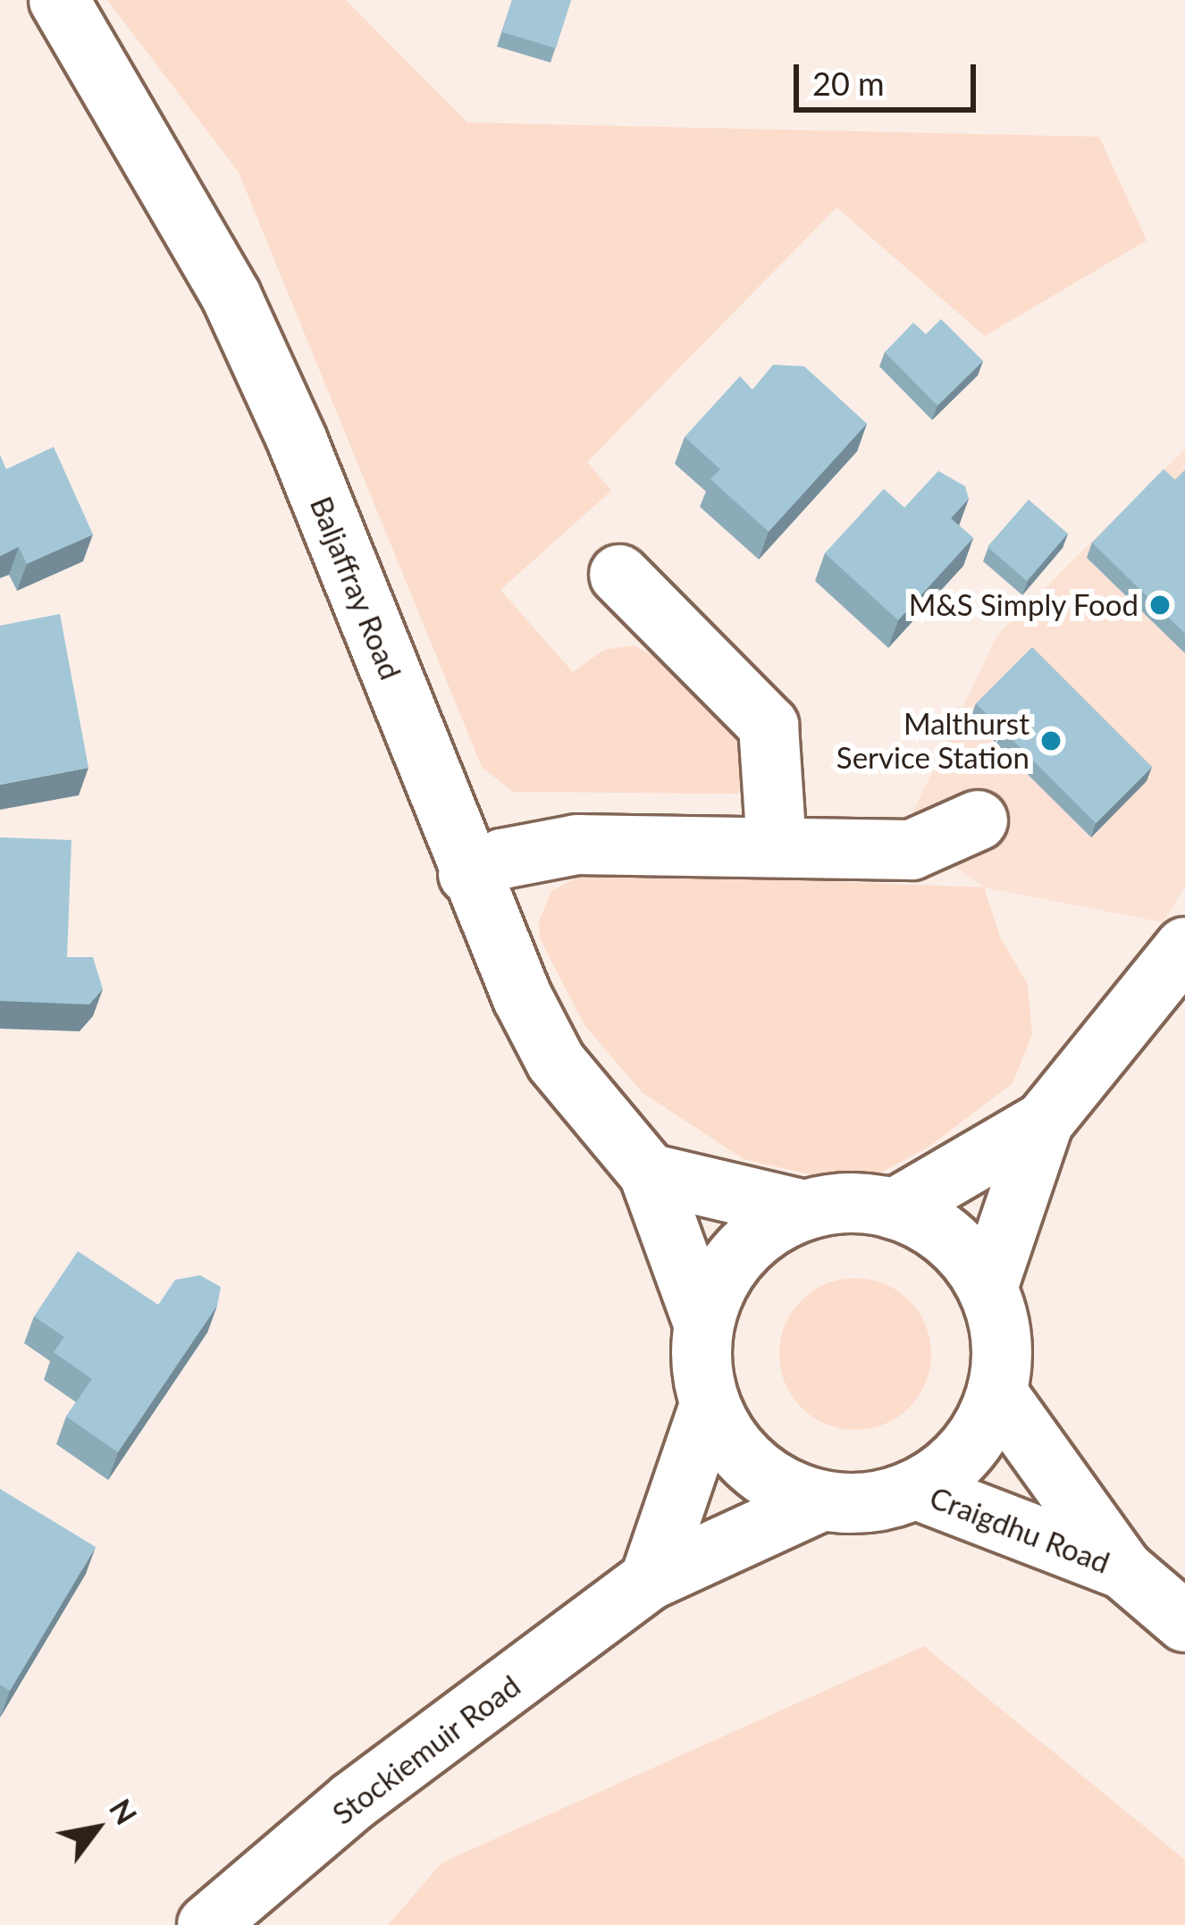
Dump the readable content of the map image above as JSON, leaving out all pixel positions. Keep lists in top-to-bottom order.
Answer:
{
  "streets": {
    "main road": ["Baljaffray Road", "Craigdhu Road", "Stockiemuir Road"]
  },
  "crossings": [
    ["Baljaffray Road", "Craigdhu Road"],
    ["Baljaffray Road", "Stockiemuir Road"],
    ["Craigdhu Road", "Stockiemuir Road"]
  ],
  "places": ["M&S Simply Food", "Malthurst Service Station"],
  "scale_bar": "20 m",
  "north": "top right"
}
